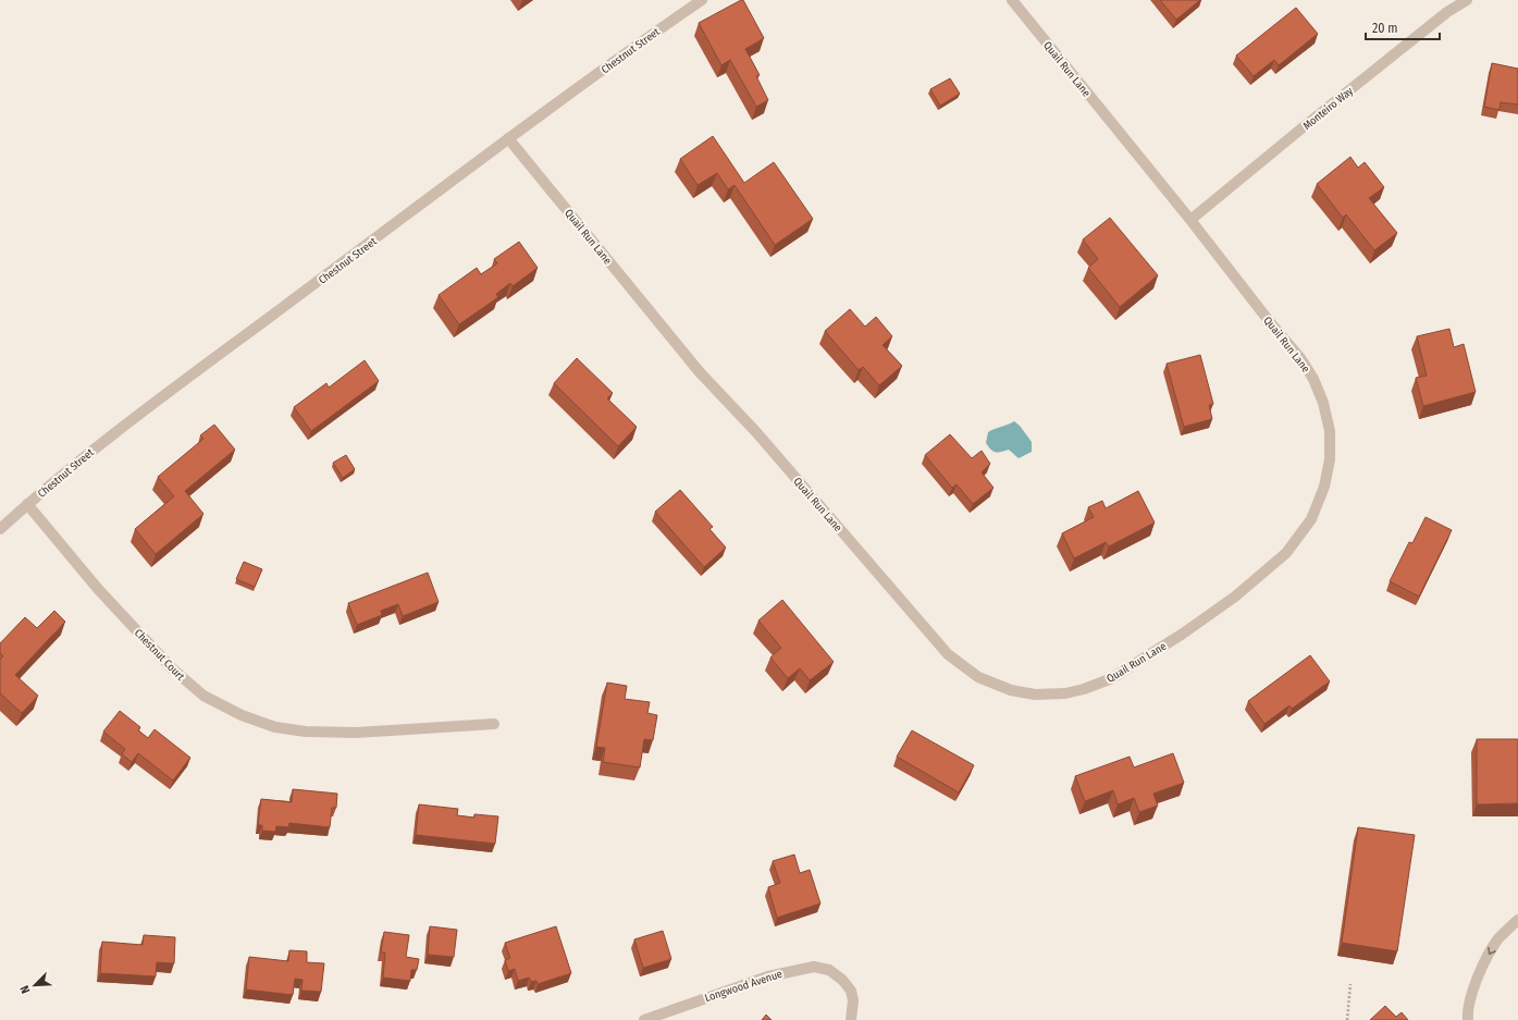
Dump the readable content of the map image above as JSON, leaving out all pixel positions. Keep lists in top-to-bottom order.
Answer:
{
  "streets": {
    "street": [
      "Chestnut Street",
      "Quail Run Lane",
      "Monteiro Way",
      "Chestnut Court",
      "Longwood Avenue"
    ]
  },
  "crossings": [
    ["Chestnut Street", "Quail Run Lane"],
    ["Chestnut Street", "Chestnut Court"],
    ["Quail Run Lane", "Monteiro Way"]
  ],
  "scale_bar": "20 m",
  "north": "bottom left"
}
